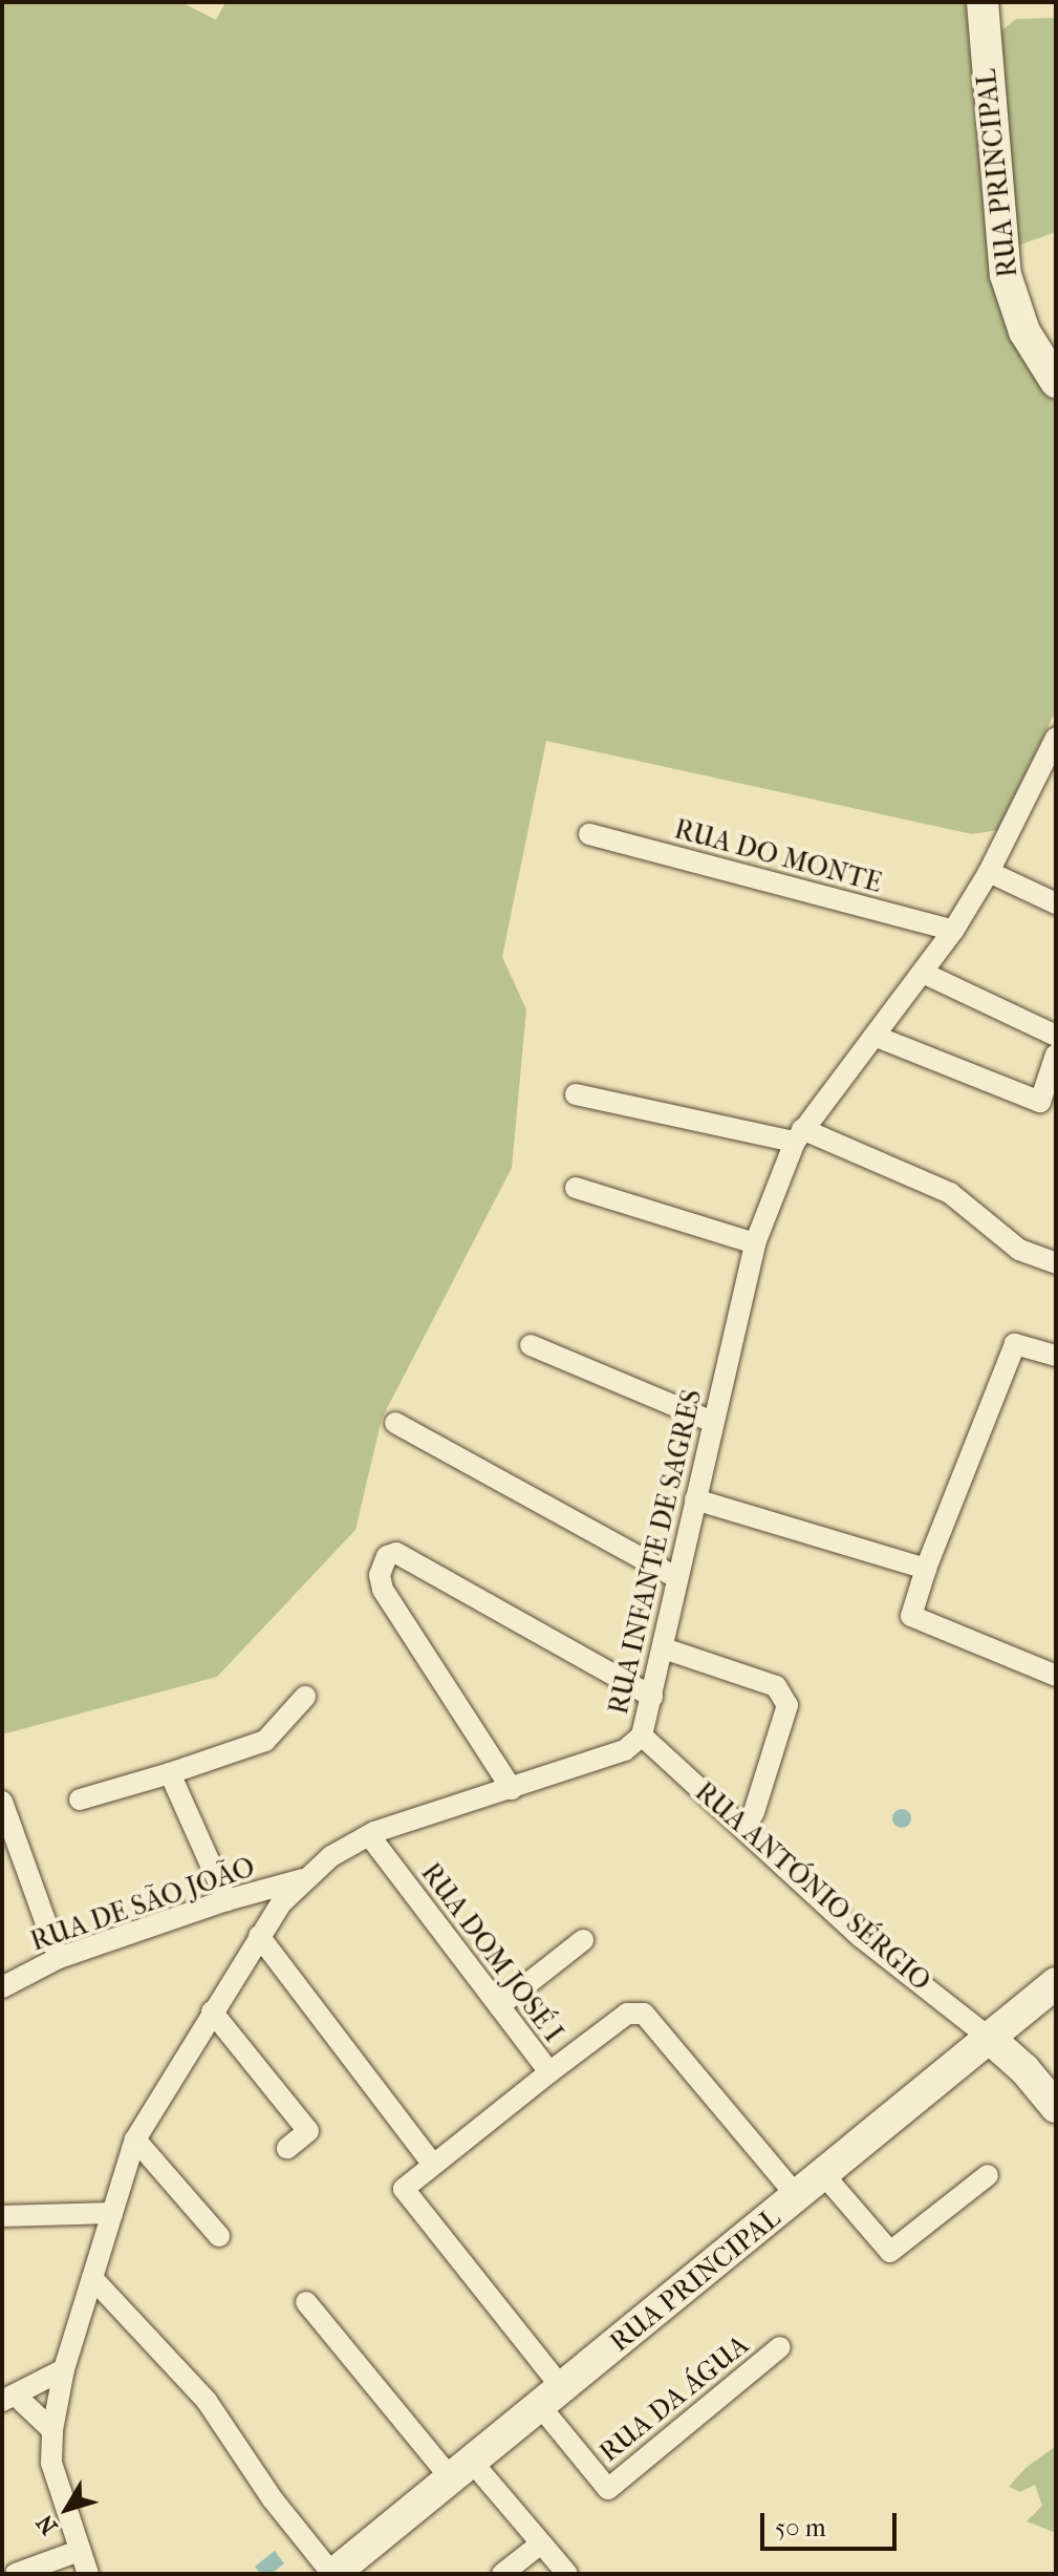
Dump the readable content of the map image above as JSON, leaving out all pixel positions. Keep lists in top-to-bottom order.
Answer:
{
  "streets": {
    "street": [
      "RUA PRINCIPAL",
      "RUA DO MONTE",
      "RUA INFANTE DE SAGRES",
      "RUA ANTÓNIO SÉRGIO",
      "RUA DE SÃO JOÃO",
      "RUA DOM JOSÉ I",
      "RUA DA ÁGUA"
    ]
  },
  "crossings": [
    ["RUA PRINCIPAL", "RUA ANTÓNIO SÉRGIO"],
    ["RUA PRINCIPAL", "RUA DOM JOSÉ I"],
    ["RUA PRINCIPAL", "RUA DA ÁGUA"],
    ["RUA DO MONTE", "RUA INFANTE DE SAGRES"],
    ["RUA INFANTE DE SAGRES", "RUA ANTÓNIO SÉRGIO"],
    ["RUA INFANTE DE SAGRES", "RUA DE SÃO JOÃO"],
    ["RUA INFANTE DE SAGRES", "RUA DOM JOSÉ I"],
    ["RUA DOM JOSÉ I", "RUA DA ÁGUA"]
  ],
  "scale_bar": "50 m",
  "north": "bottom left"
}
